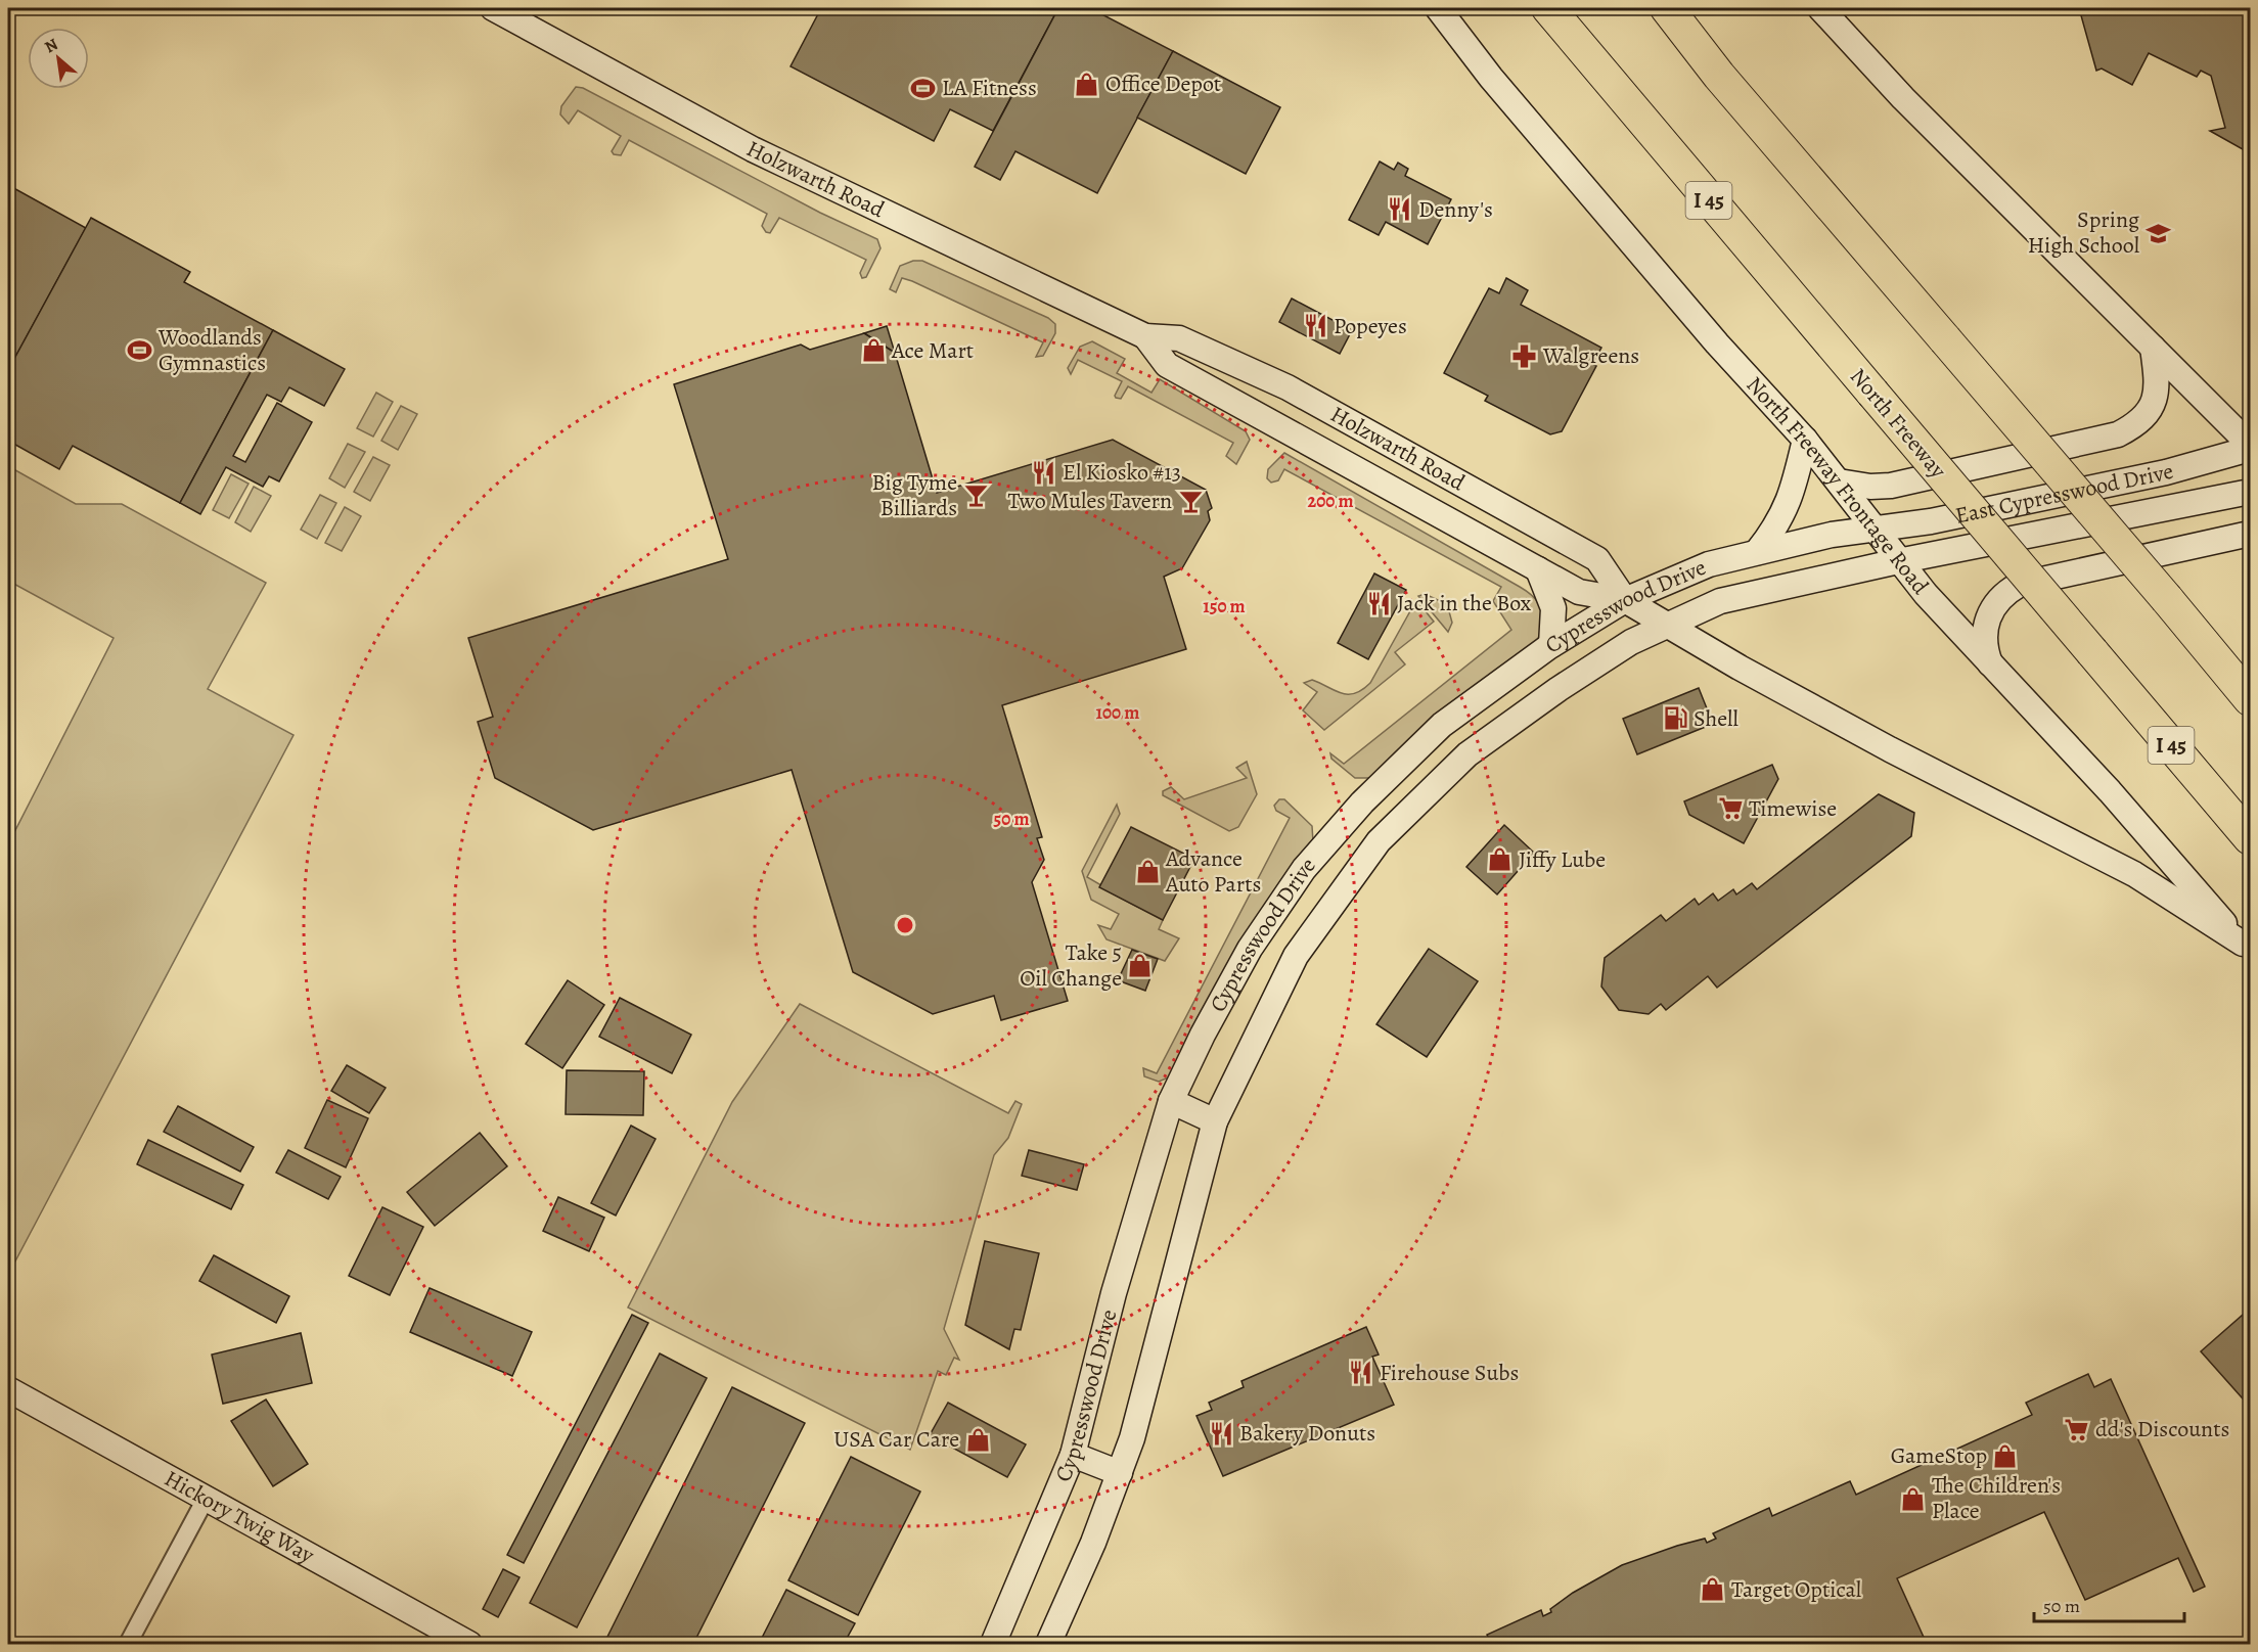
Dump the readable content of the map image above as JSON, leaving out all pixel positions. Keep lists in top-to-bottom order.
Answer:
{
  "streets": {
    "highway": ["I 45", "North Freeway"],
    "main road": [
      "Holzwarth Road",
      "North Freeway Frontage Road",
      "East Cypresswood Drive",
      "Cypresswood Drive",
      "Hickory Twig Way"
    ]
  },
  "crossings": [
    ["Holzwarth Road", "North Freeway Frontage Road"],
    ["Holzwarth Road", "Cypresswood Drive"],
    ["North Freeway Frontage Road", "East Cypresswood Drive"],
    ["North Freeway Frontage Road", "Cypresswood Drive"],
    ["East Cypresswood Drive", "Cypresswood Drive"]
  ],
  "places": {
    "shop": [
      "Office Depot",
      "Ace Mart",
      "Jiffy Lube",
      "Advance Auto Parts",
      "Take 5 Oil Change",
      "USA Car Care",
      "GameStop",
      "The Children's Place",
      "Target Optical"
    ],
    "sports": ["LA Fitness", "Woodlands Gymnastics"],
    "restaurant": [
      "Denny's",
      "Popeyes",
      "El Kiosko #13",
      "Jack in the Box",
      "Firehouse Subs",
      "Bakery Donuts"
    ],
    "school or university": ["Spring High School"],
    "pharmacy": ["Walgreens"],
    "bar": ["Big Tyme Billiards", "Two Mules Tavern"],
    "fuel station": ["Shell"],
    "supermarket": ["Timewise", "dd's Discounts"]
  },
  "scale_bar": "50 m",
  "north": "top left",
  "rings": [
    "200 m",
    "150 m",
    "100 m",
    "50 m"
  ]
}
